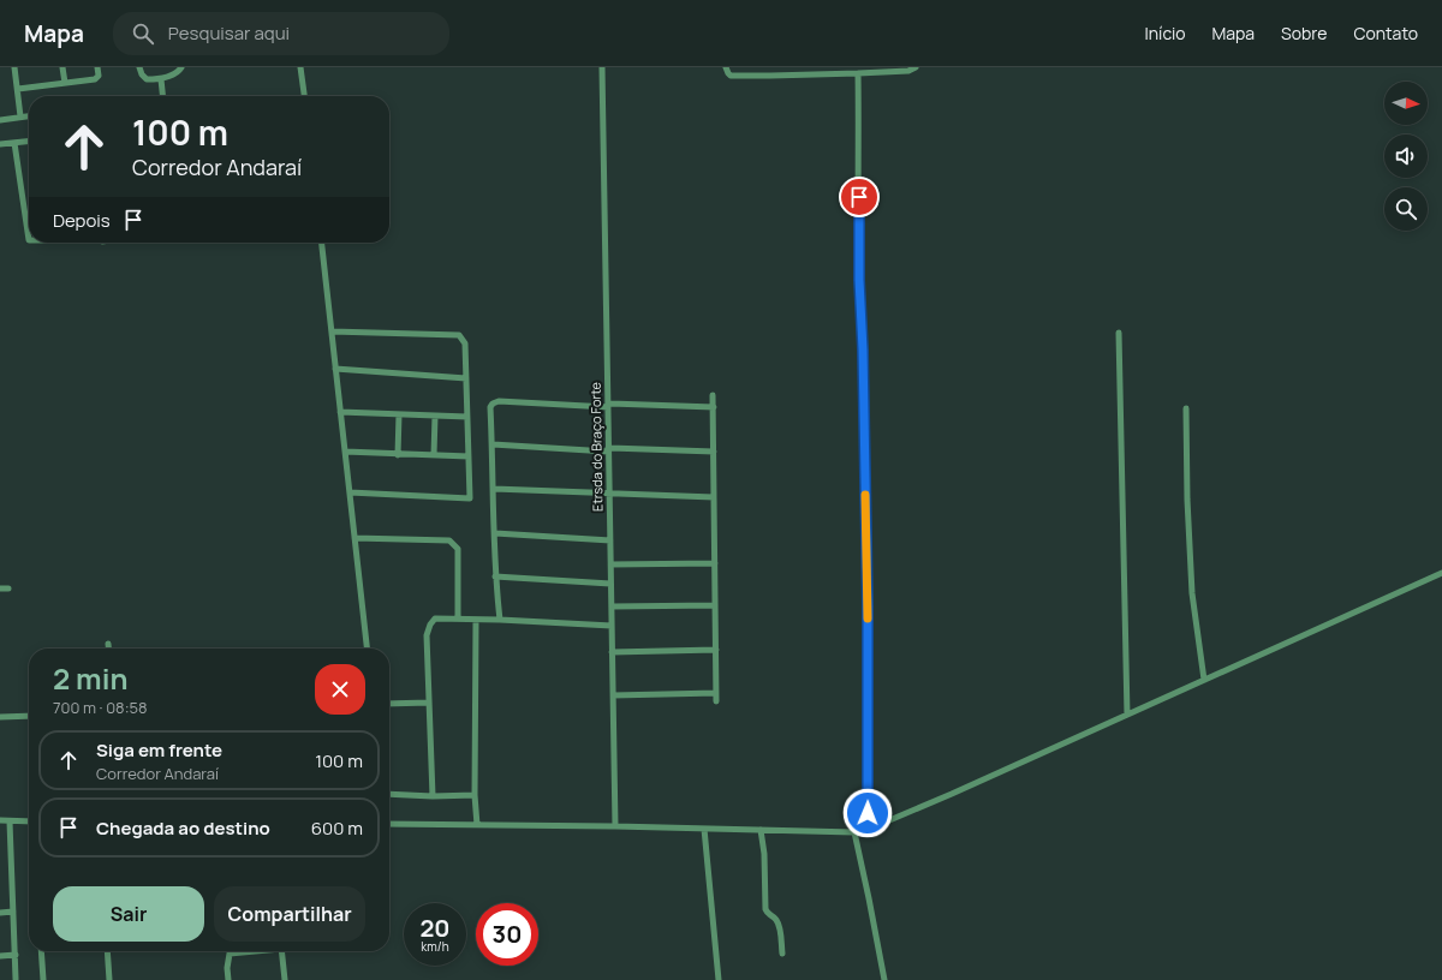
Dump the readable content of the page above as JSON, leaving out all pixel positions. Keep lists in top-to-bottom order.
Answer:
{
  "streets": {
    "street": ["Etrsda do Braço Forte"]
  },
  "north": "right",
  "page": {
    "header": "Mapa",
    "search": "Pesquisar aqui",
    "nav": [
      "Início",
      "Mapa",
      "Sobre",
      "Contato"
    ],
    "turn": ["100 m", "Corredor Andaraí"],
    "then": "Depois",
    "heading": ["2 min", "700 m · 08:58"],
    "list": [
      {
        "name": "Siga em frente",
        "note": "Corredor Andaraí",
        "value": "100 m"
      },
      {
        "name": "Chegada ao destino",
        "value": "600 m"
      }
    ],
    "buttons": ["Sair", "Compartilhar"],
    "speed": "20 km/h",
    "limit": "30"
  }
}
